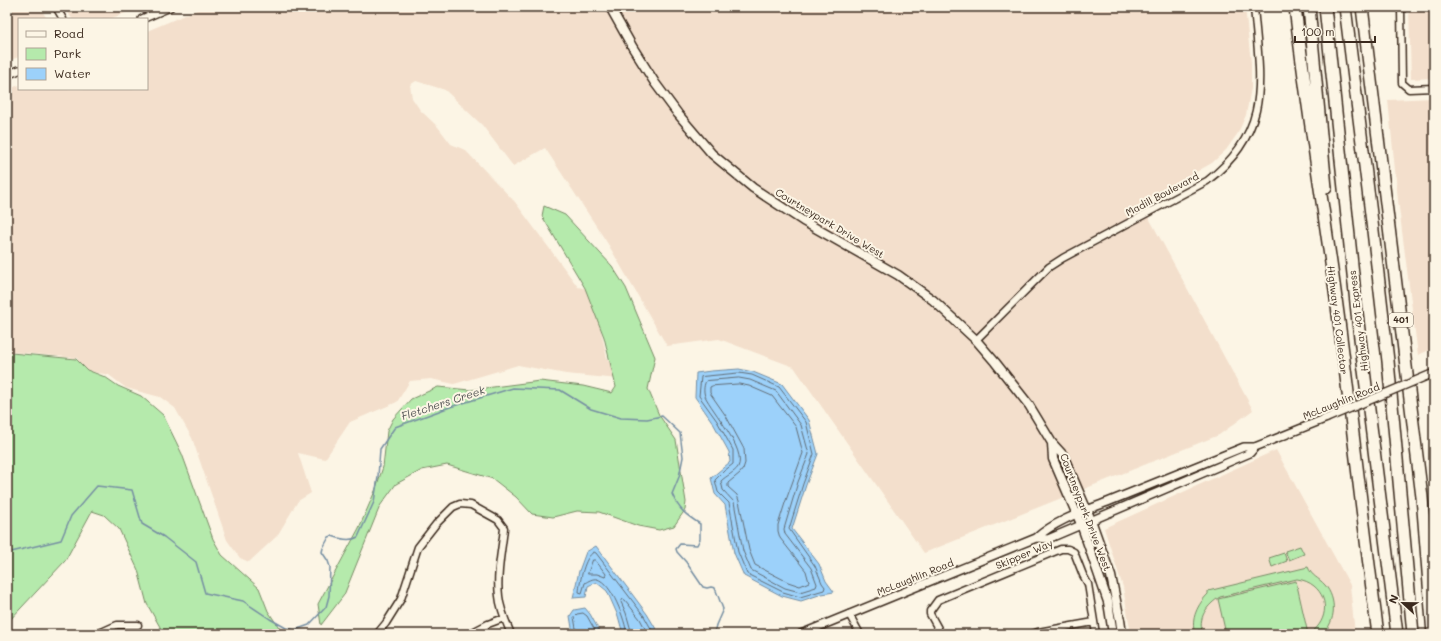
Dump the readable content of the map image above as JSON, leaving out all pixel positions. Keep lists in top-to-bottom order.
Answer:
{
  "streets": {
    "highway": ["Highway 401 Collector", "401", "Highway 401 Express"],
    "main road": ["Courtneypark Drive West"],
    "street": ["Madill Boulevard", "McLaughlin Road", "Skipper Way"]
  },
  "crossings": [
    ["Madill Boulevard", "Courtneypark Drive West"],
    ["Courtneypark Drive West", "McLaughlin Road"]
  ],
  "water": ["Fletchers Creek"],
  "legend": ["Road", "Park", "Water"],
  "scale_bar": "100 m",
  "north": "left"
}
